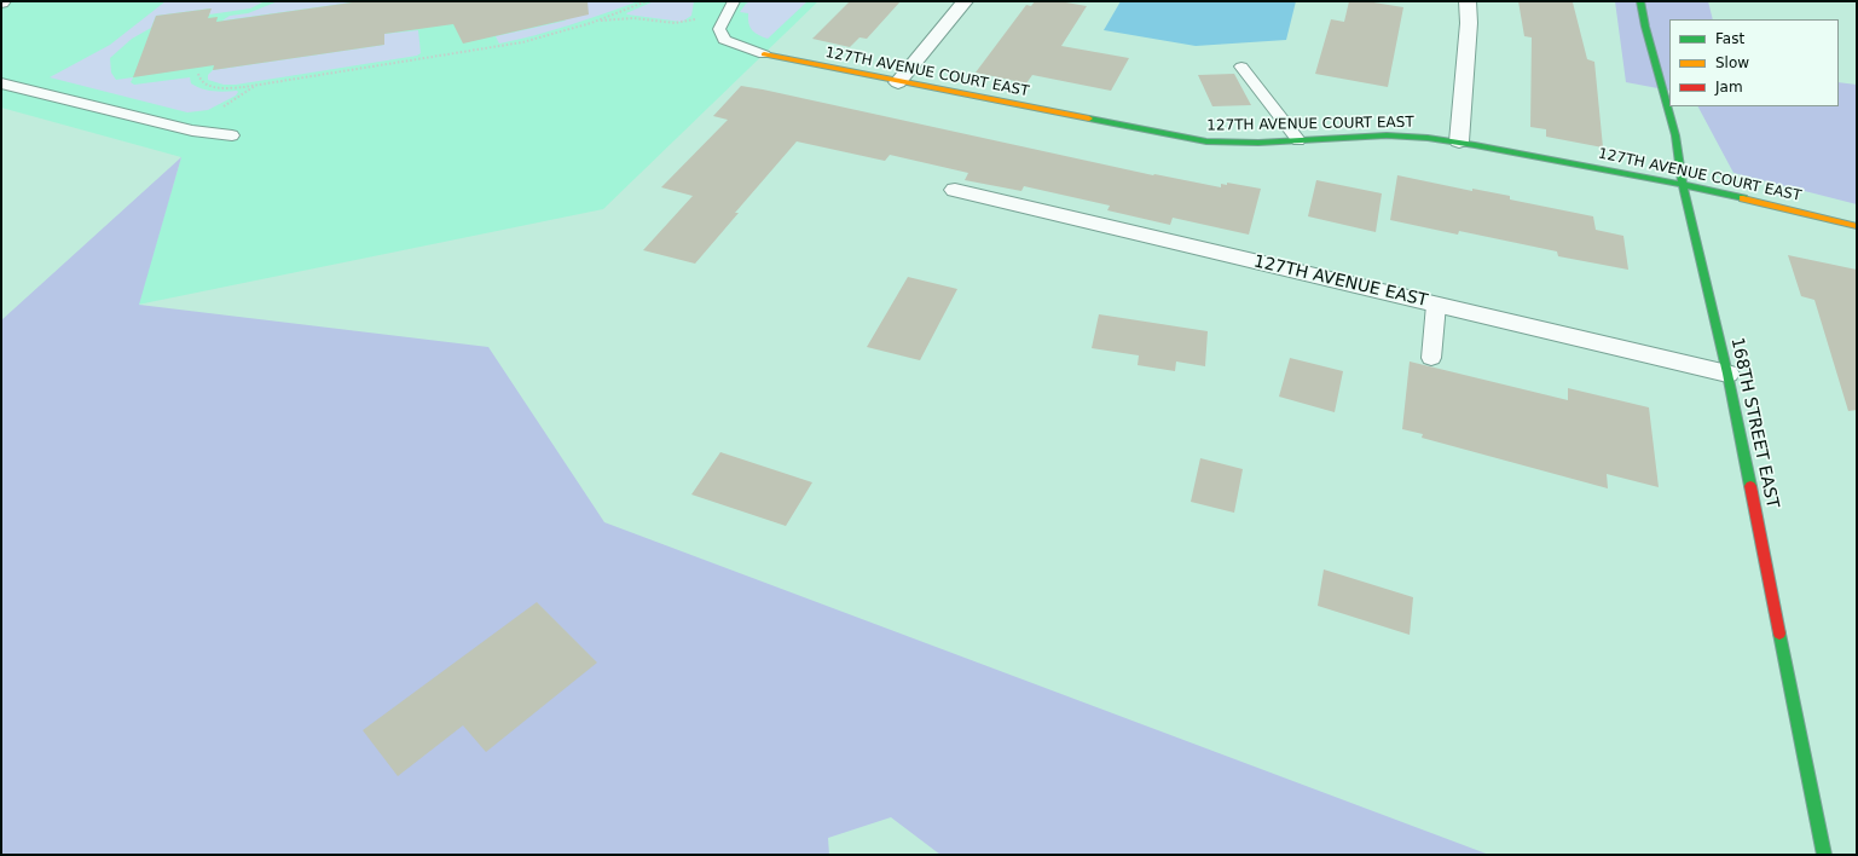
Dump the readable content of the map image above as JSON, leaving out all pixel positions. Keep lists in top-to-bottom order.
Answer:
{
  "streets": {
    "street": ["127TH AVENUE COURT EAST", "127TH AVENUE EAST", "168TH STREET EAST"]
  },
  "crossings": [
    ["127TH AVENUE COURT EAST", "168TH STREET EAST"],
    ["127TH AVENUE EAST", "168TH STREET EAST"]
  ],
  "legend": ["Fast", "Slow", "Jam"]
}
